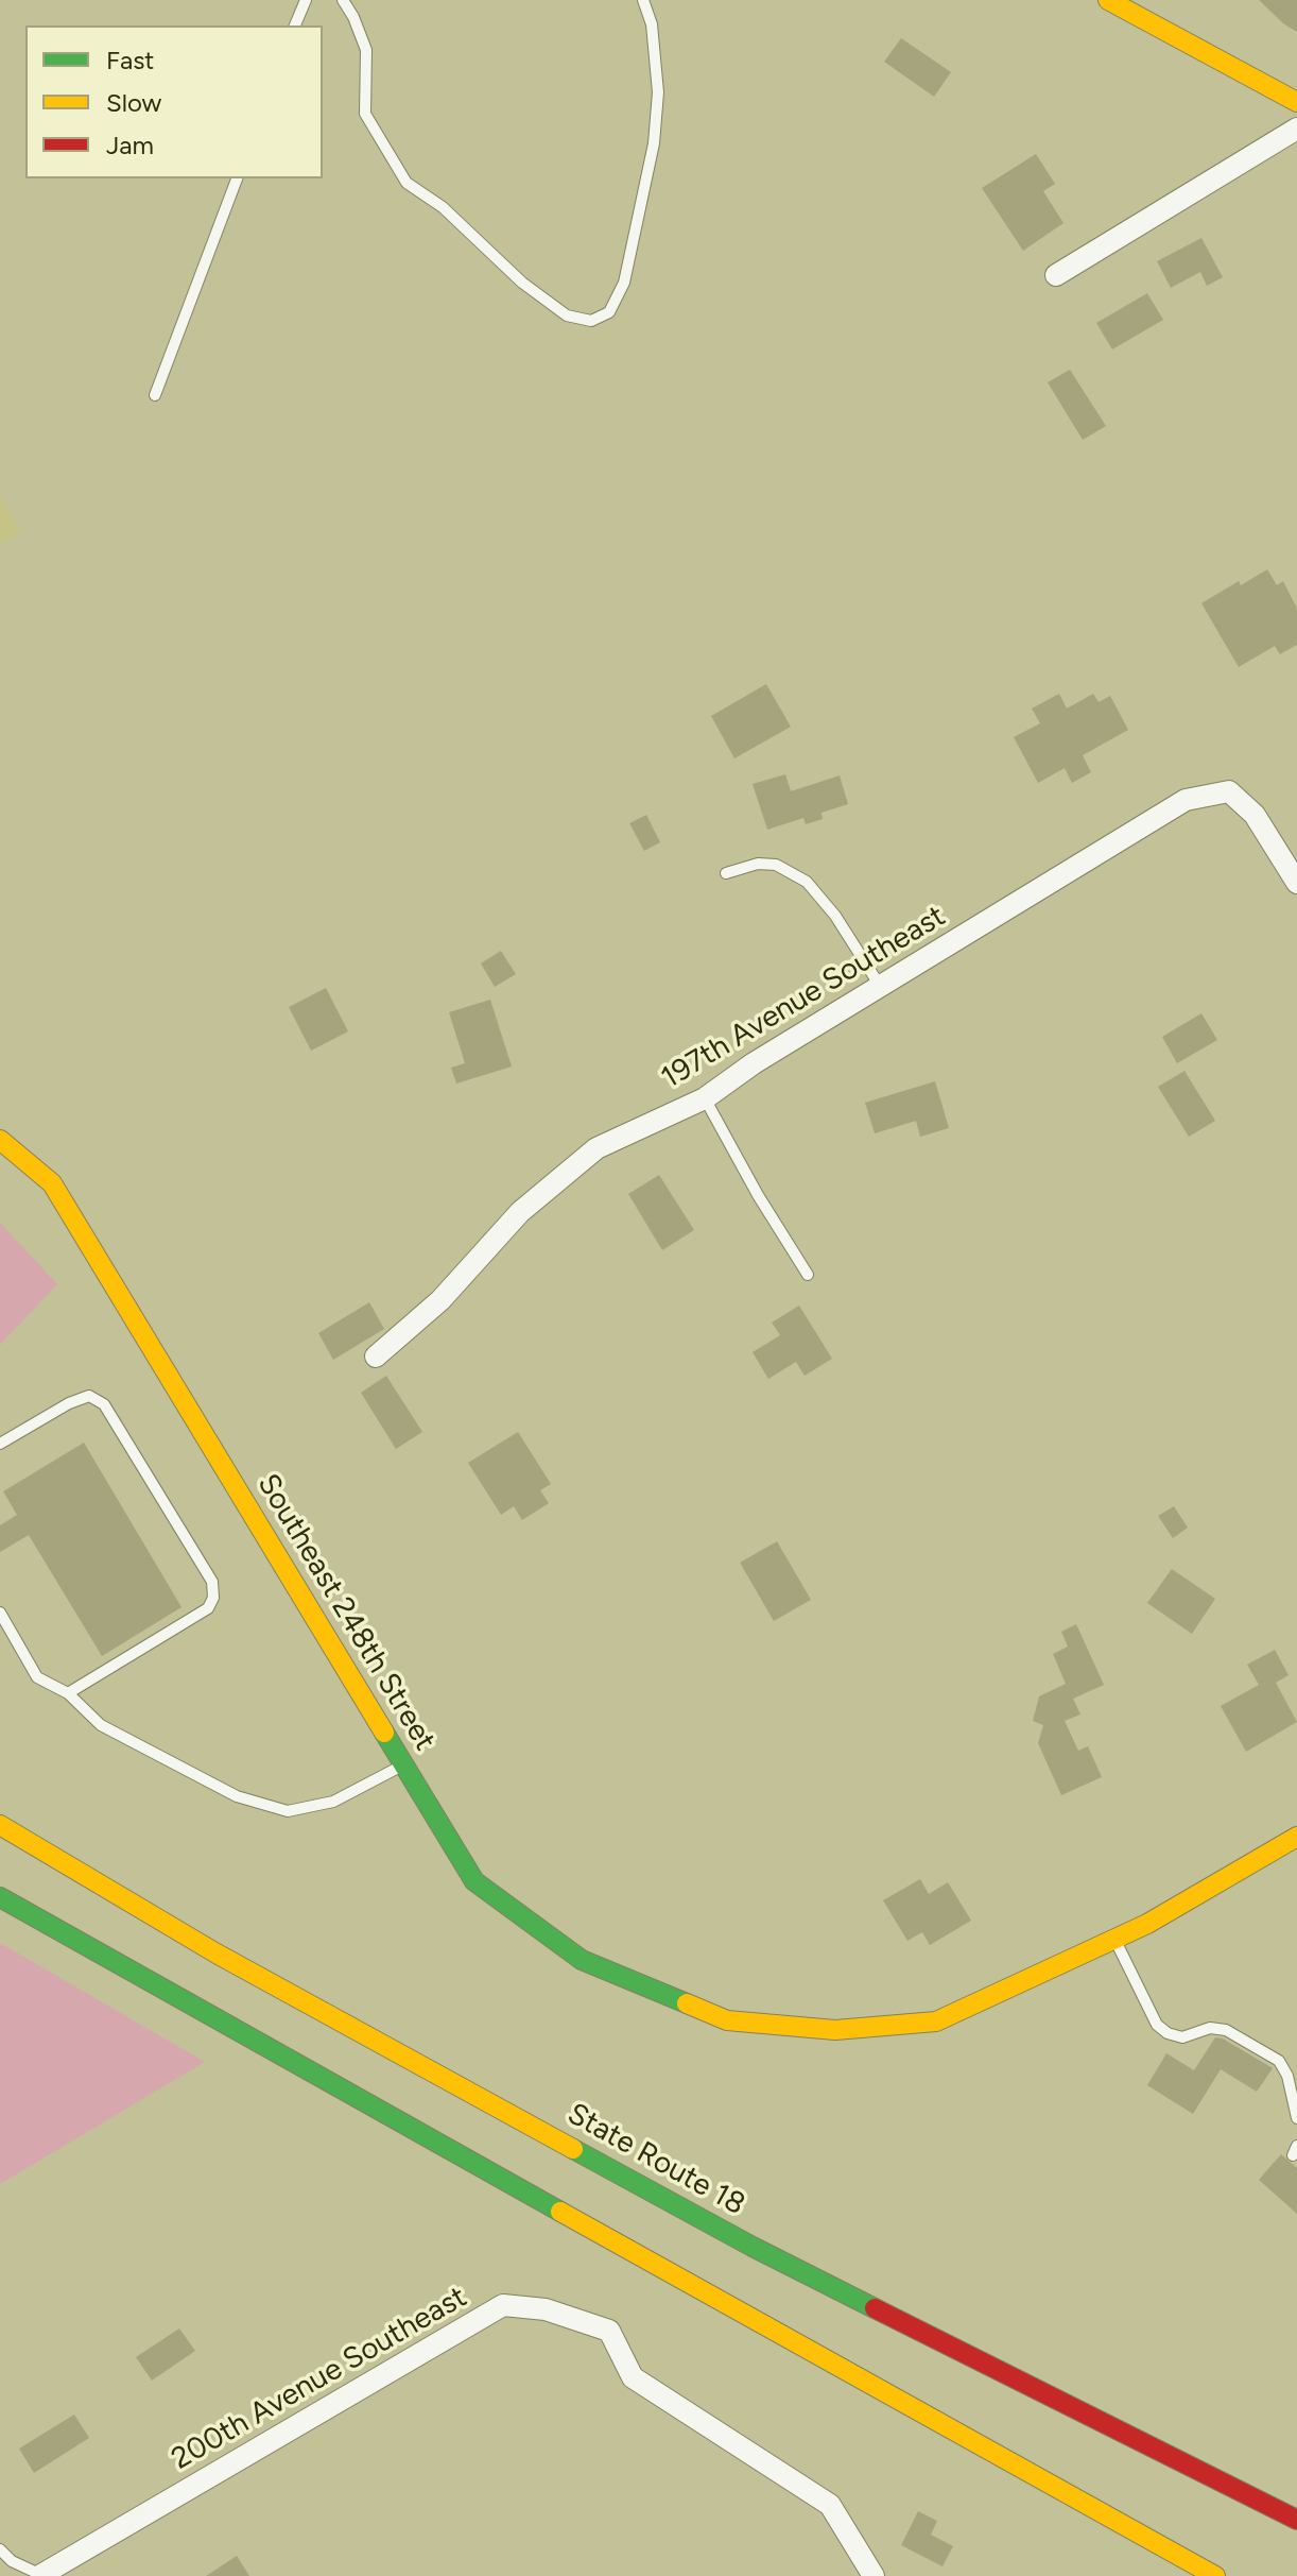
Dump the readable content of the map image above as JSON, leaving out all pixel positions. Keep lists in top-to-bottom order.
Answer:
{
  "streets": {
    "main road": ["Southeast 248th Street", "State Route 18"],
    "street": ["197th Avenue Southeast", "200th Avenue Southeast"]
  },
  "legend": ["Fast", "Slow", "Jam"]
}
